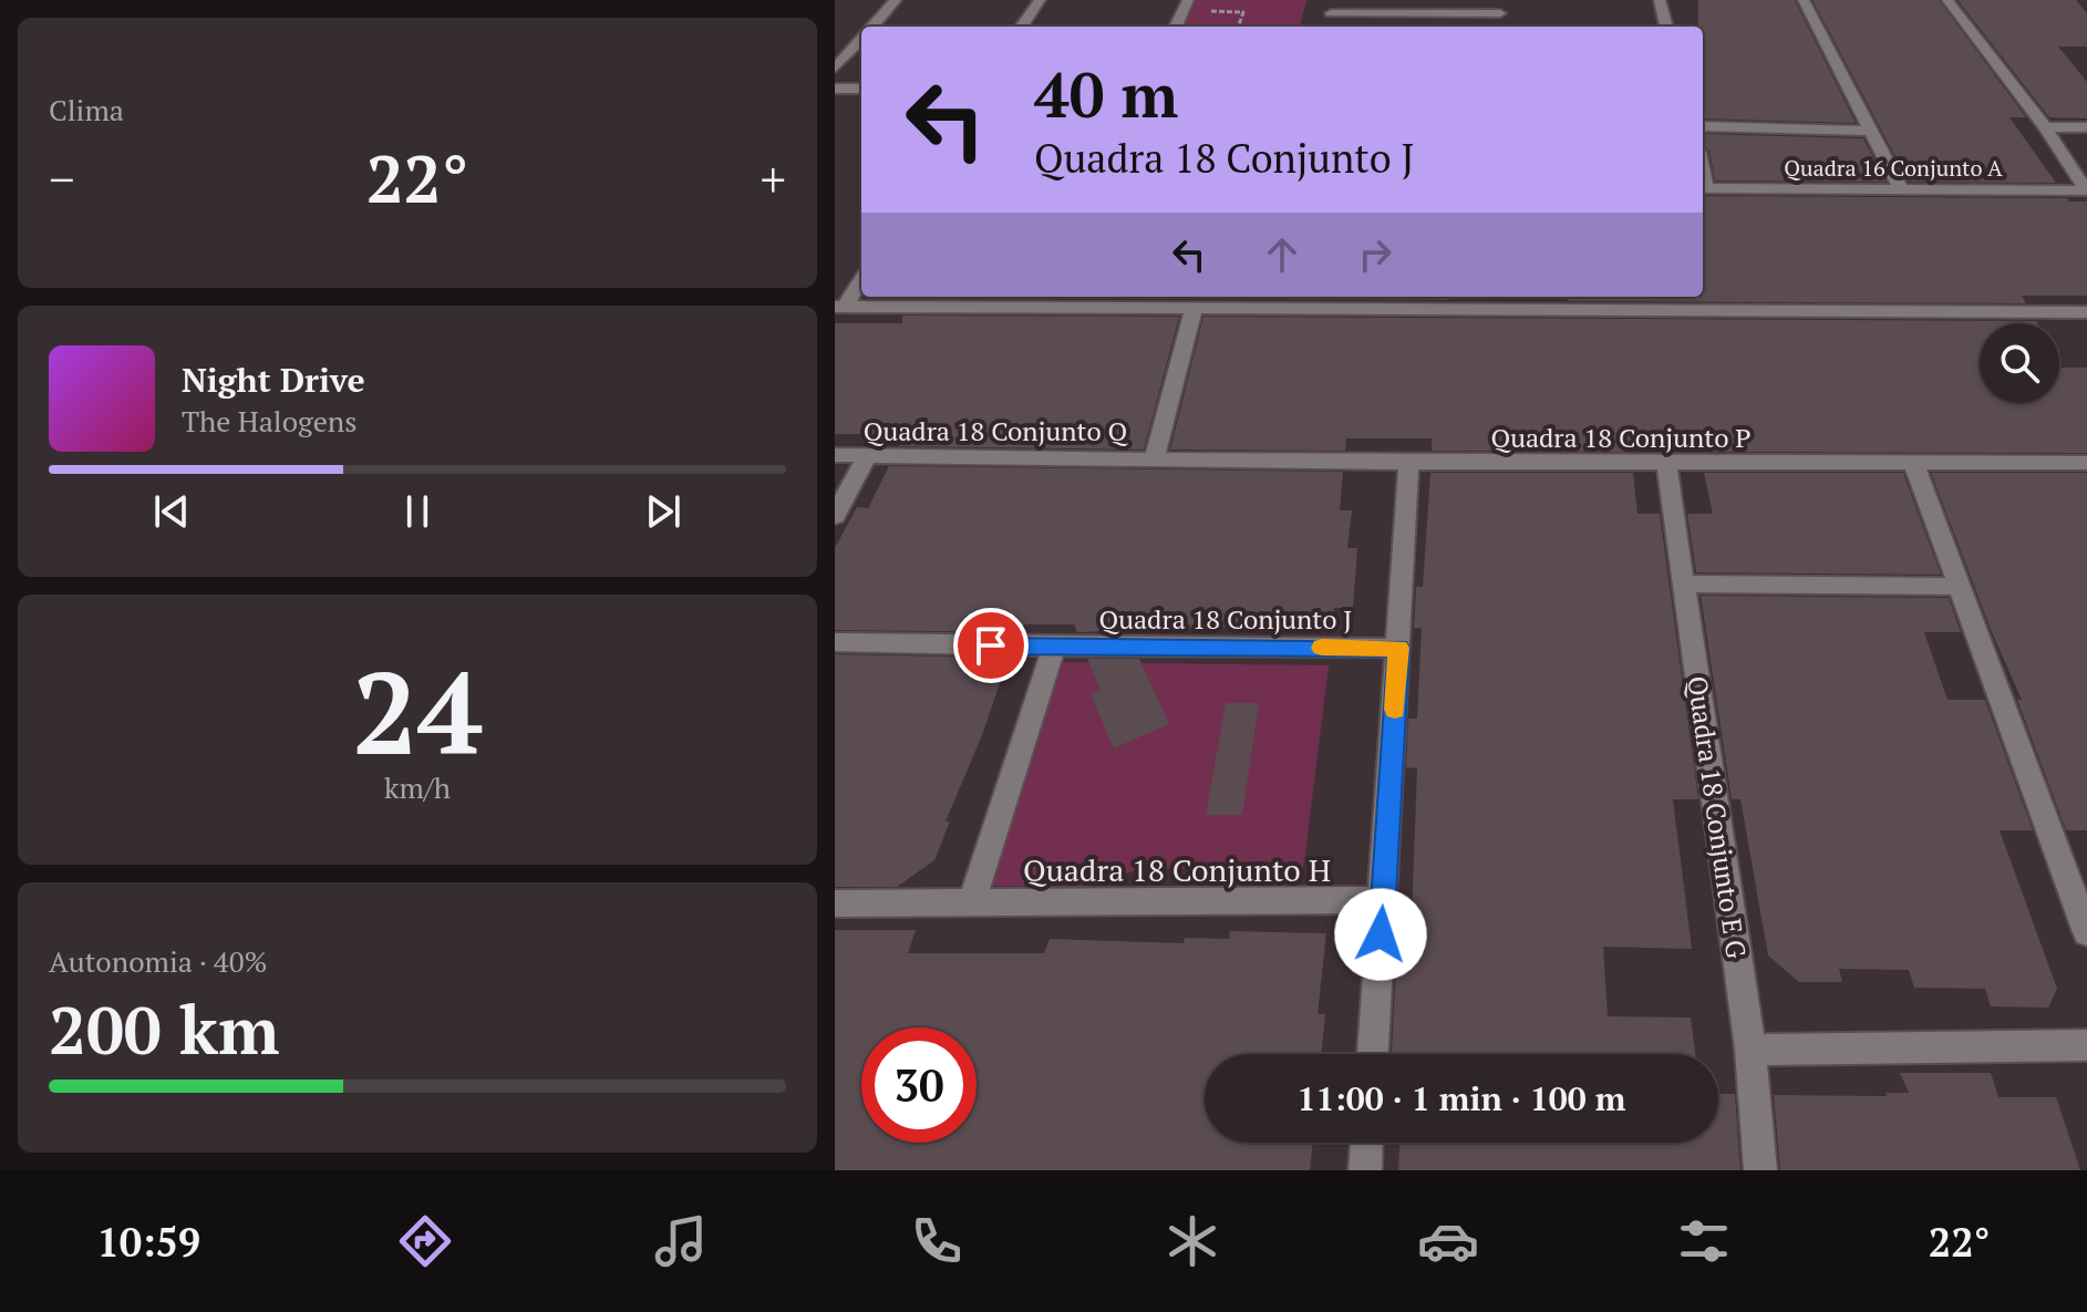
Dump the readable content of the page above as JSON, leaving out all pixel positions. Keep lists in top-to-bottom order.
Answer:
{
  "streets": {
    "street": [
      "Quadra 16 Conjunto A",
      "Quadra 18 Conjunto Q",
      "Quadra 18 Conjunto P",
      "Quadra 18 Conjunto J",
      "Quadra 18 Conjunto E G",
      "Quadra 18 Conjunto H"
    ]
  },
  "crossings": [
    ["Quadra 18 Conjunto Q", "Quadra 18 Conjunto P"],
    ["Quadra 18 Conjunto P", "Quadra 18 Conjunto E G"]
  ],
  "page": {
    "tile": [
      "Clima",
      ["24", "km/h"],
      ["Autonomia · 40%", "200 km"]
    ],
    "turn": ["40 m", "Quadra 18 Conjunto J"],
    "heat": ["−", "22°", "+"],
    "song": ["Night Drive", "The Halogens"],
    "limit": "30",
    "trip": "11:00 · 1 min · 100 m",
    "tabs": ["10:59", "22°"]
  }
}
